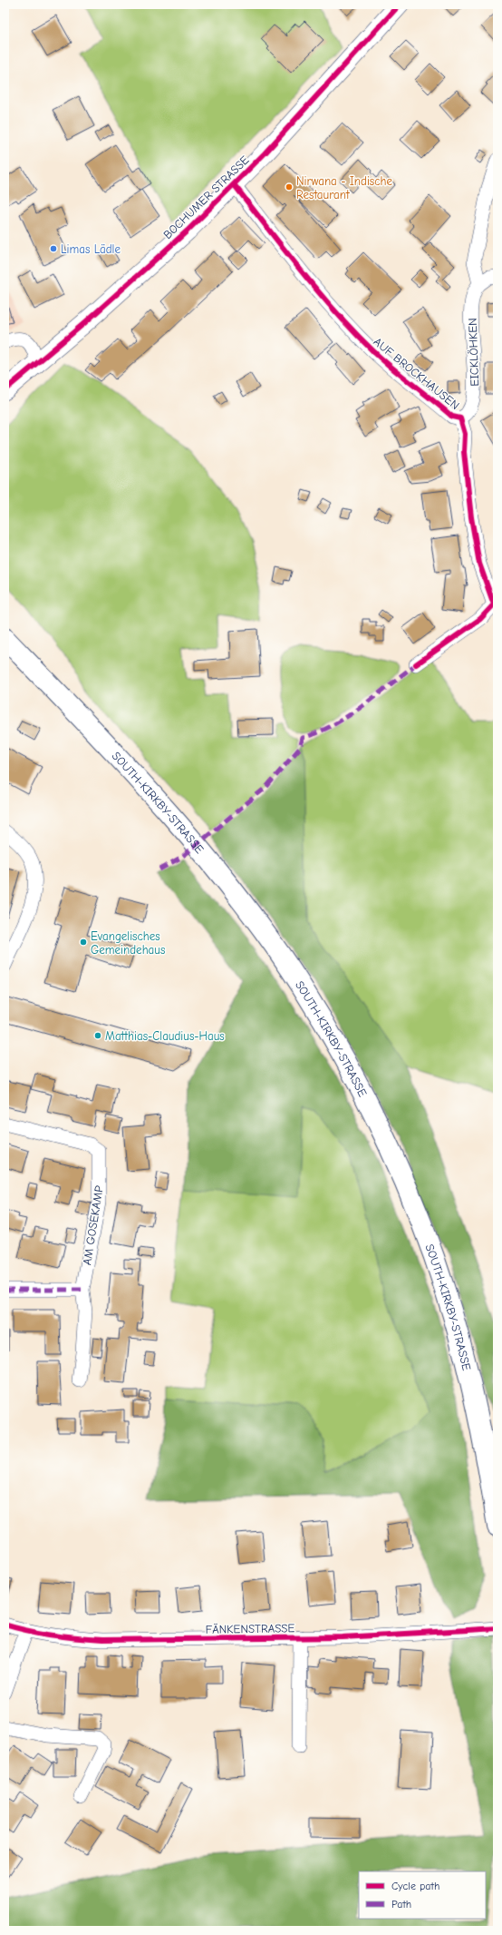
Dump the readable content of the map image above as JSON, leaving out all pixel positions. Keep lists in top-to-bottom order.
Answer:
{
  "streets": {
    "main road": ["BOCHUMER STRASSE", "SOUTH-KIRKBY-STRASSE"],
    "street": [
      "EICKLÖHKEN",
      "AUF BROCKHAUSEN",
      "AM GOSEKAMP",
      "FÄNKENSTRASSE"
    ]
  },
  "crossings": [
    ["BOCHUMER STRASSE", "AUF BROCKHAUSEN"],
    ["EICKLÖHKEN", "AUF BROCKHAUSEN"]
  ],
  "places": [
    "Nirwana - Indische Restaurant",
    "Limas Lädle",
    "Evangelisches Gemeindehaus",
    "Matthias-Claudius-Haus"
  ],
  "legend": ["Cycle path", "Path"]
}
